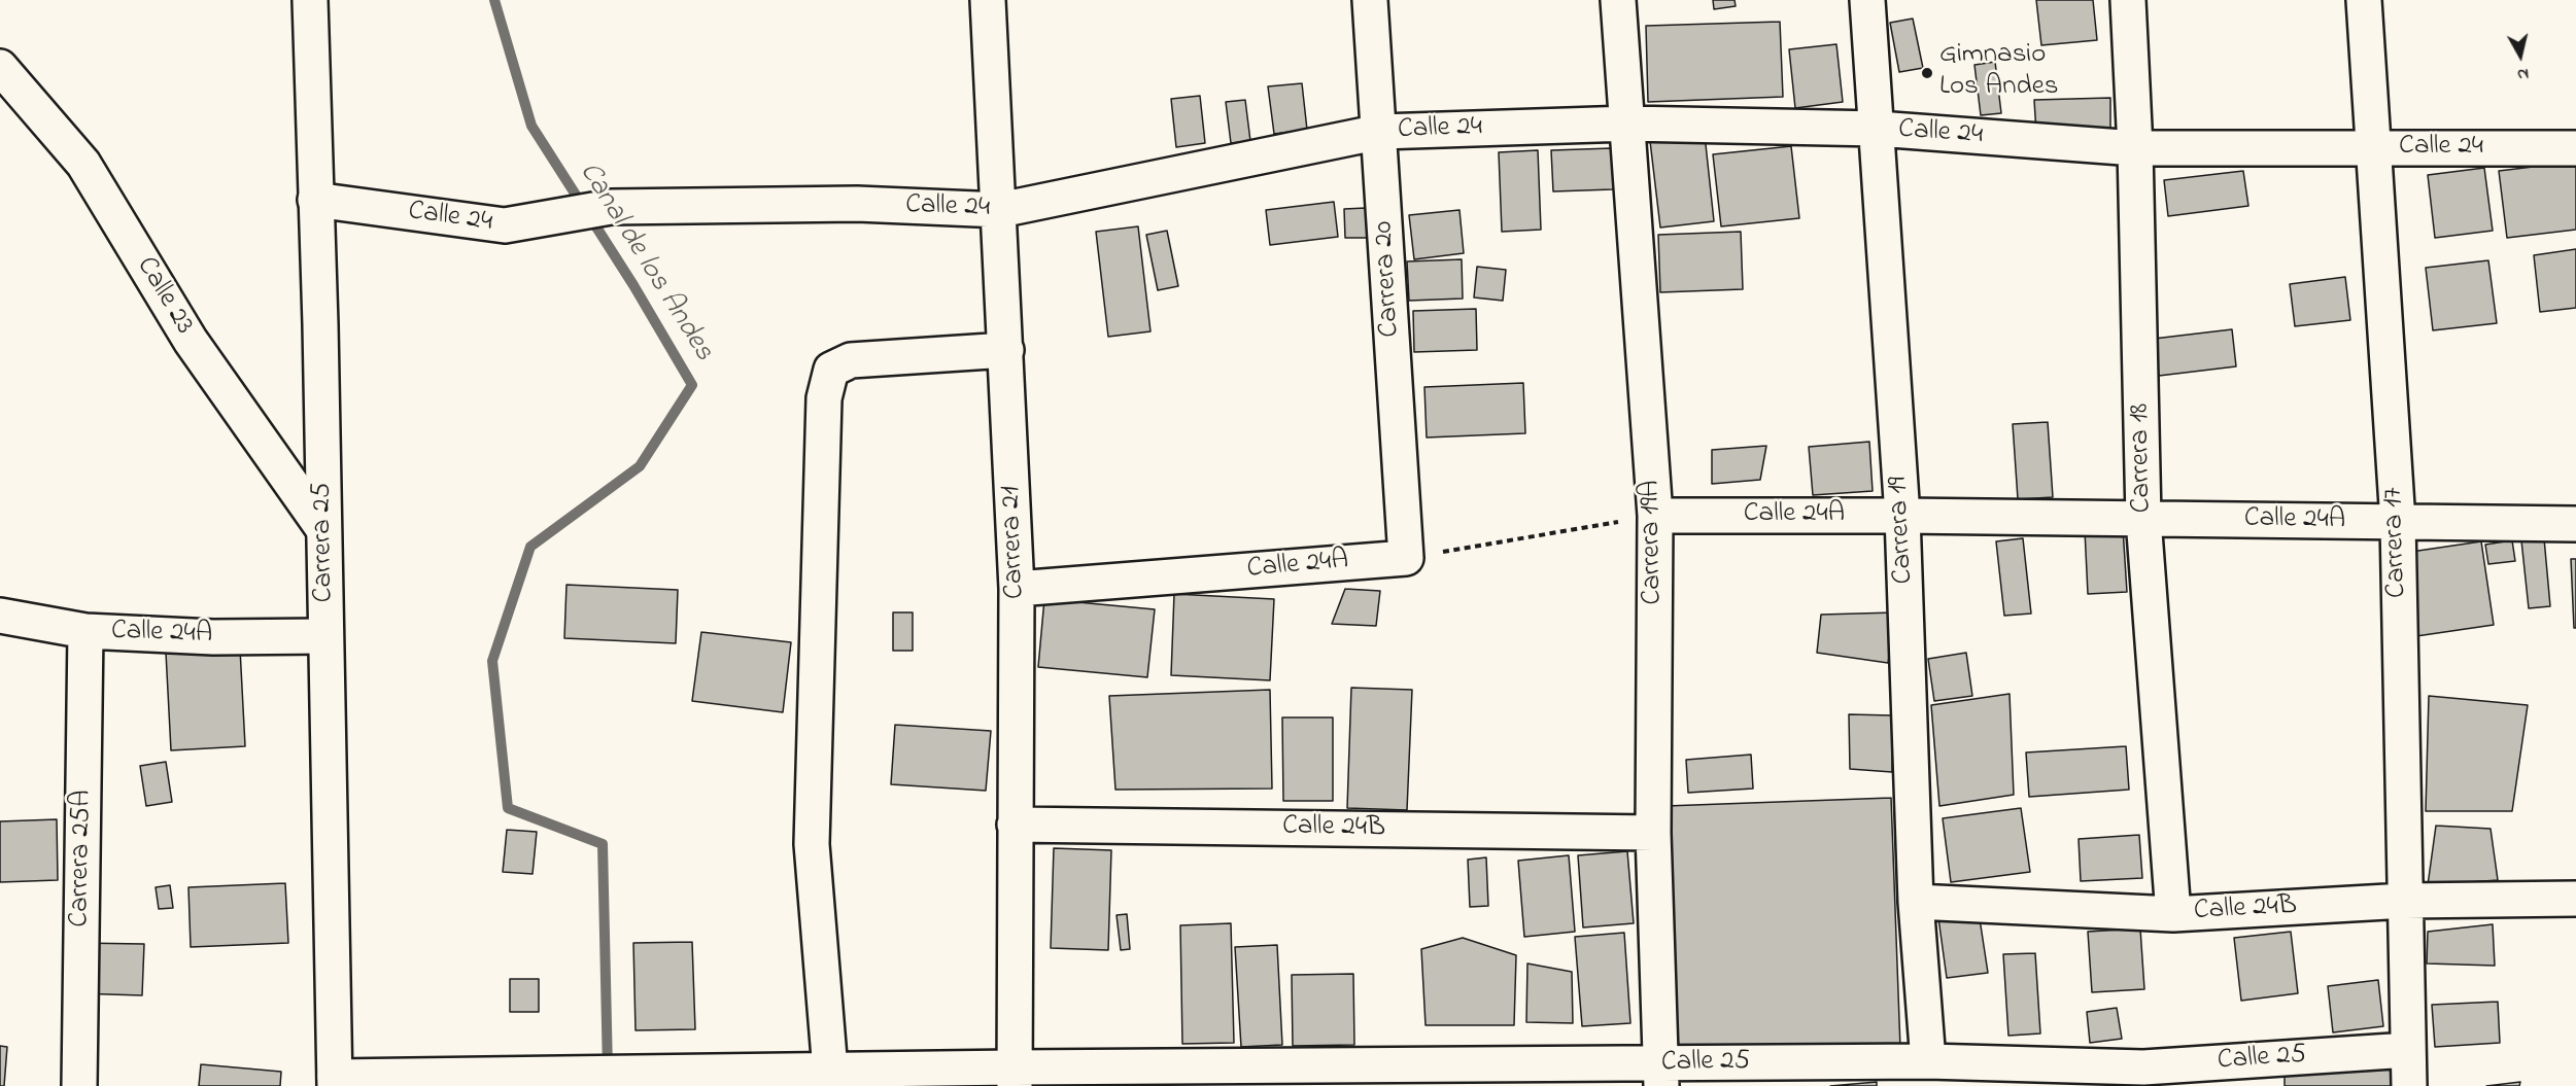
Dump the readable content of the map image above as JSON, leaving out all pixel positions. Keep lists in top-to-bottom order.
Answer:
{
  "streets": {
    "street": [
      "Calle 24",
      "Carrera 20",
      "Calle 23",
      "Carrera 18",
      "Calle 24A",
      "Carrera 19",
      "Carrera 25",
      "Carrera 21",
      "Carrera 19A",
      "Carrera 17",
      "Calle 24B",
      "Carrera 25A",
      "Calle 25"
    ]
  },
  "crossings": [
    ["Calle 24", "Carrera 20"],
    ["Calle 24", "Carrera 18"],
    ["Calle 24", "Carrera 19"],
    ["Calle 24", "Carrera 25"],
    ["Calle 24", "Carrera 21"],
    ["Calle 24", "Carrera 19A"],
    ["Calle 24", "Carrera 17"],
    ["Carrera 20", "Calle 24A"],
    ["Calle 23", "Carrera 25"],
    ["Carrera 18", "Calle 24A"],
    ["Carrera 18", "Calle 24B"],
    ["Calle 24A", "Carrera 19"],
    ["Calle 24A", "Carrera 25"],
    ["Calle 24A", "Carrera 21"],
    ["Calle 24A", "Carrera 19A"],
    ["Calle 24A", "Carrera 17"],
    ["Calle 24A", "Carrera 25A"],
    ["Carrera 19", "Calle 24B"],
    ["Carrera 19", "Calle 25"],
    ["Carrera 25", "Calle 25"],
    ["Carrera 21", "Calle 24B"],
    ["Carrera 21", "Calle 25"],
    ["Carrera 19A", "Calle 24B"],
    ["Carrera 19A", "Calle 25"],
    ["Carrera 17", "Calle 24B"],
    ["Carrera 17", "Calle 25"]
  ],
  "water": ["Canal de los Andes"],
  "places": ["Gimnasio Los Andes"],
  "north": "bottom"
}
